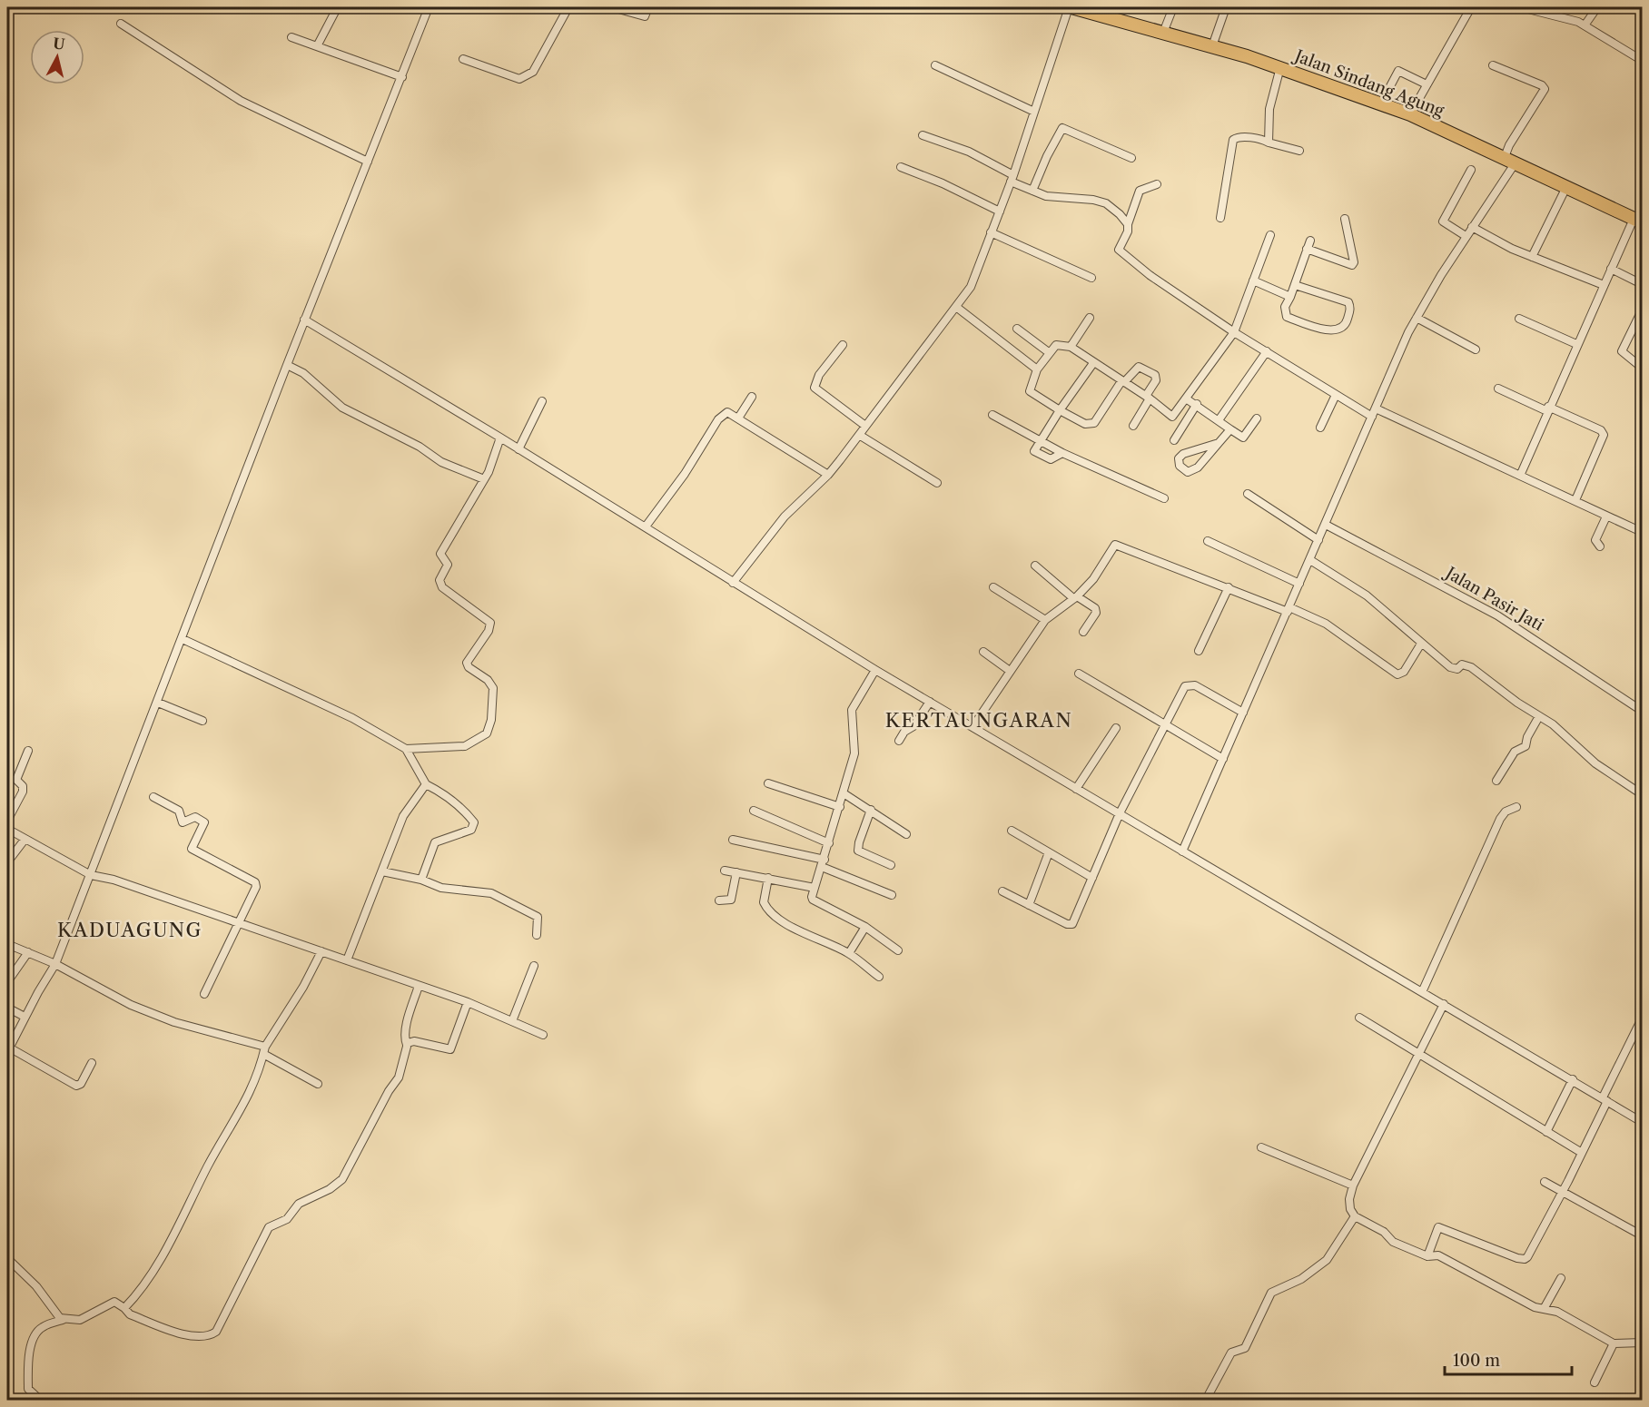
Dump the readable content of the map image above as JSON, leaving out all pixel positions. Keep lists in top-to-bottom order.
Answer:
{
  "streets": {
    "main road": ["Jalan Sindang Agung"],
    "street": ["Jalan Pasir Jati"]
  },
  "districts": ["KERTAUNGARAN", "KADUAGUNG"],
  "scale_bar": "100 m",
  "north": "top"
}
